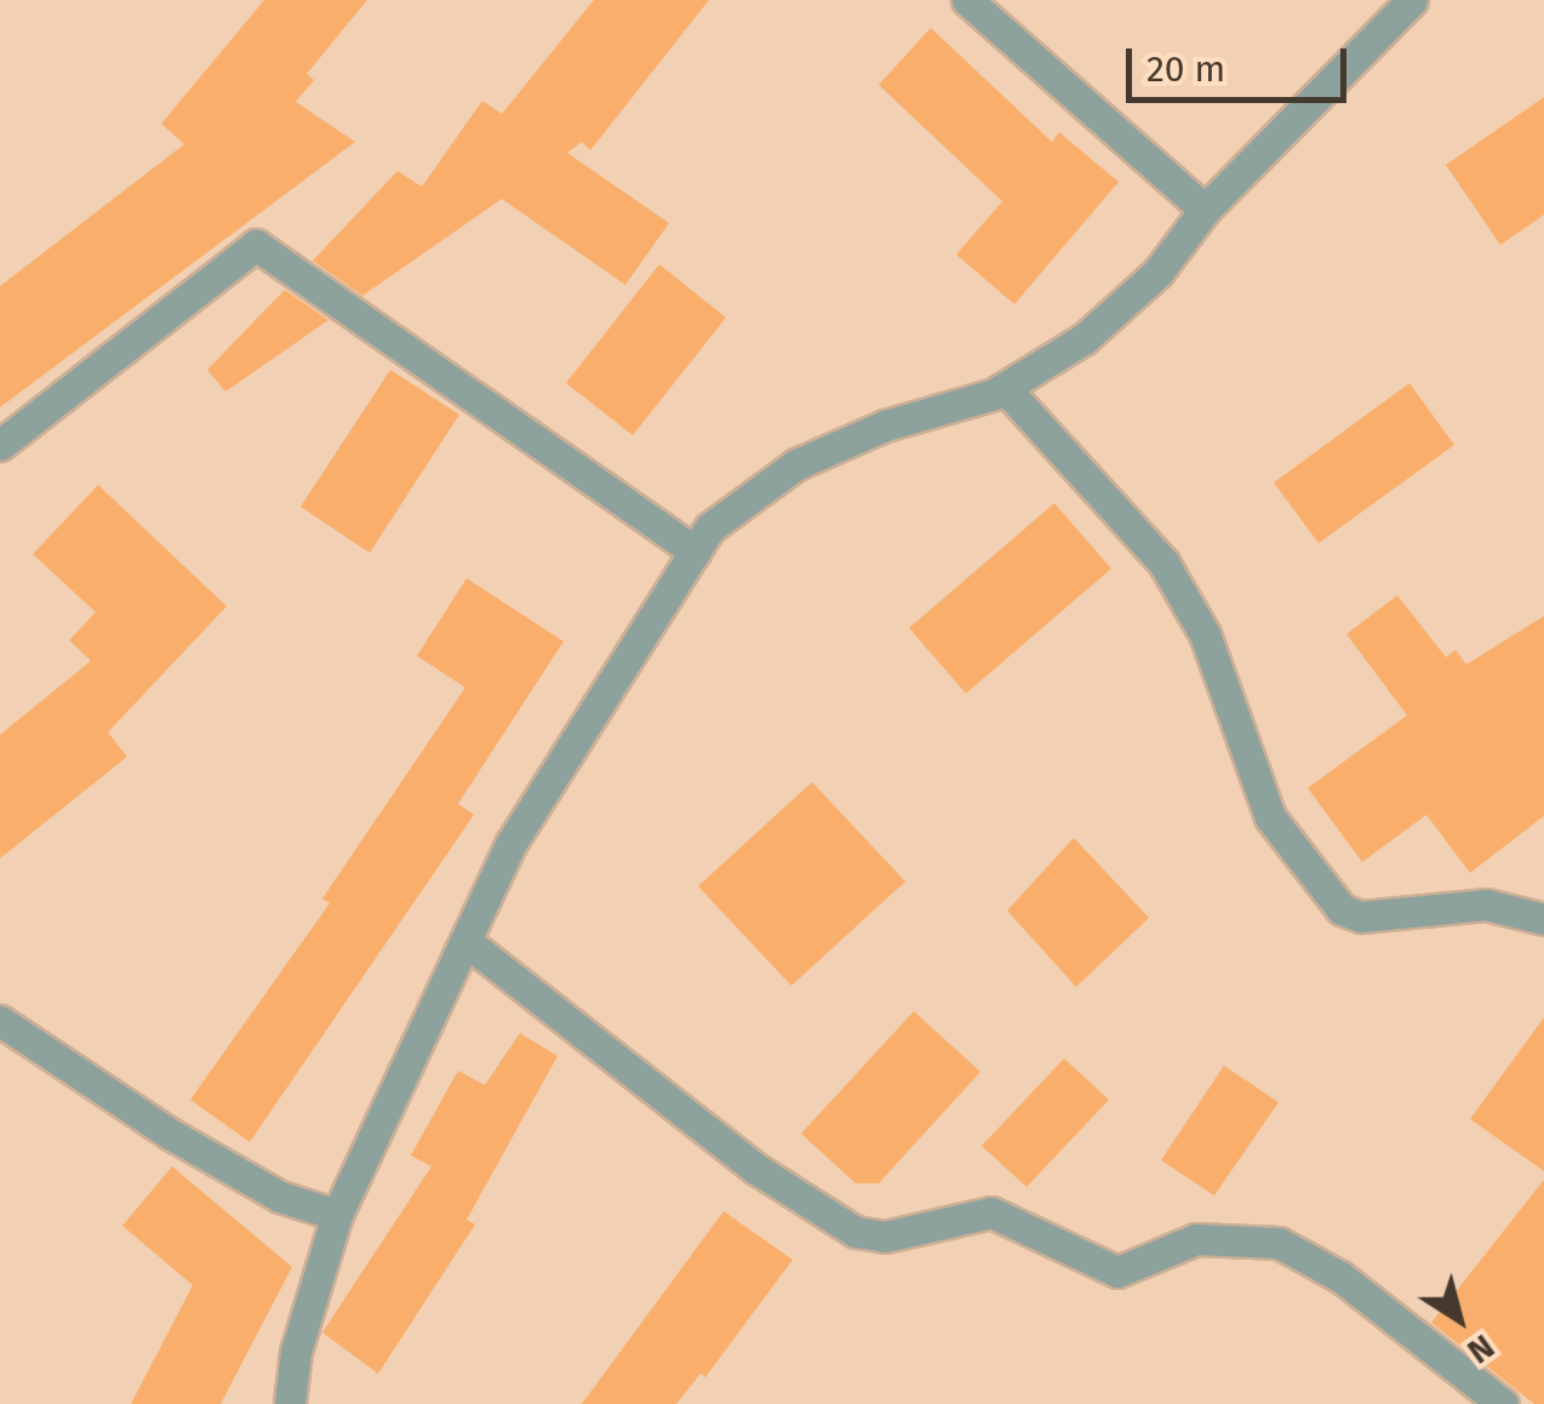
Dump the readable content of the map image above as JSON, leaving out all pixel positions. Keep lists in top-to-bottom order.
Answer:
{
  "scale_bar": "20 m",
  "north": "bottom right"
}
